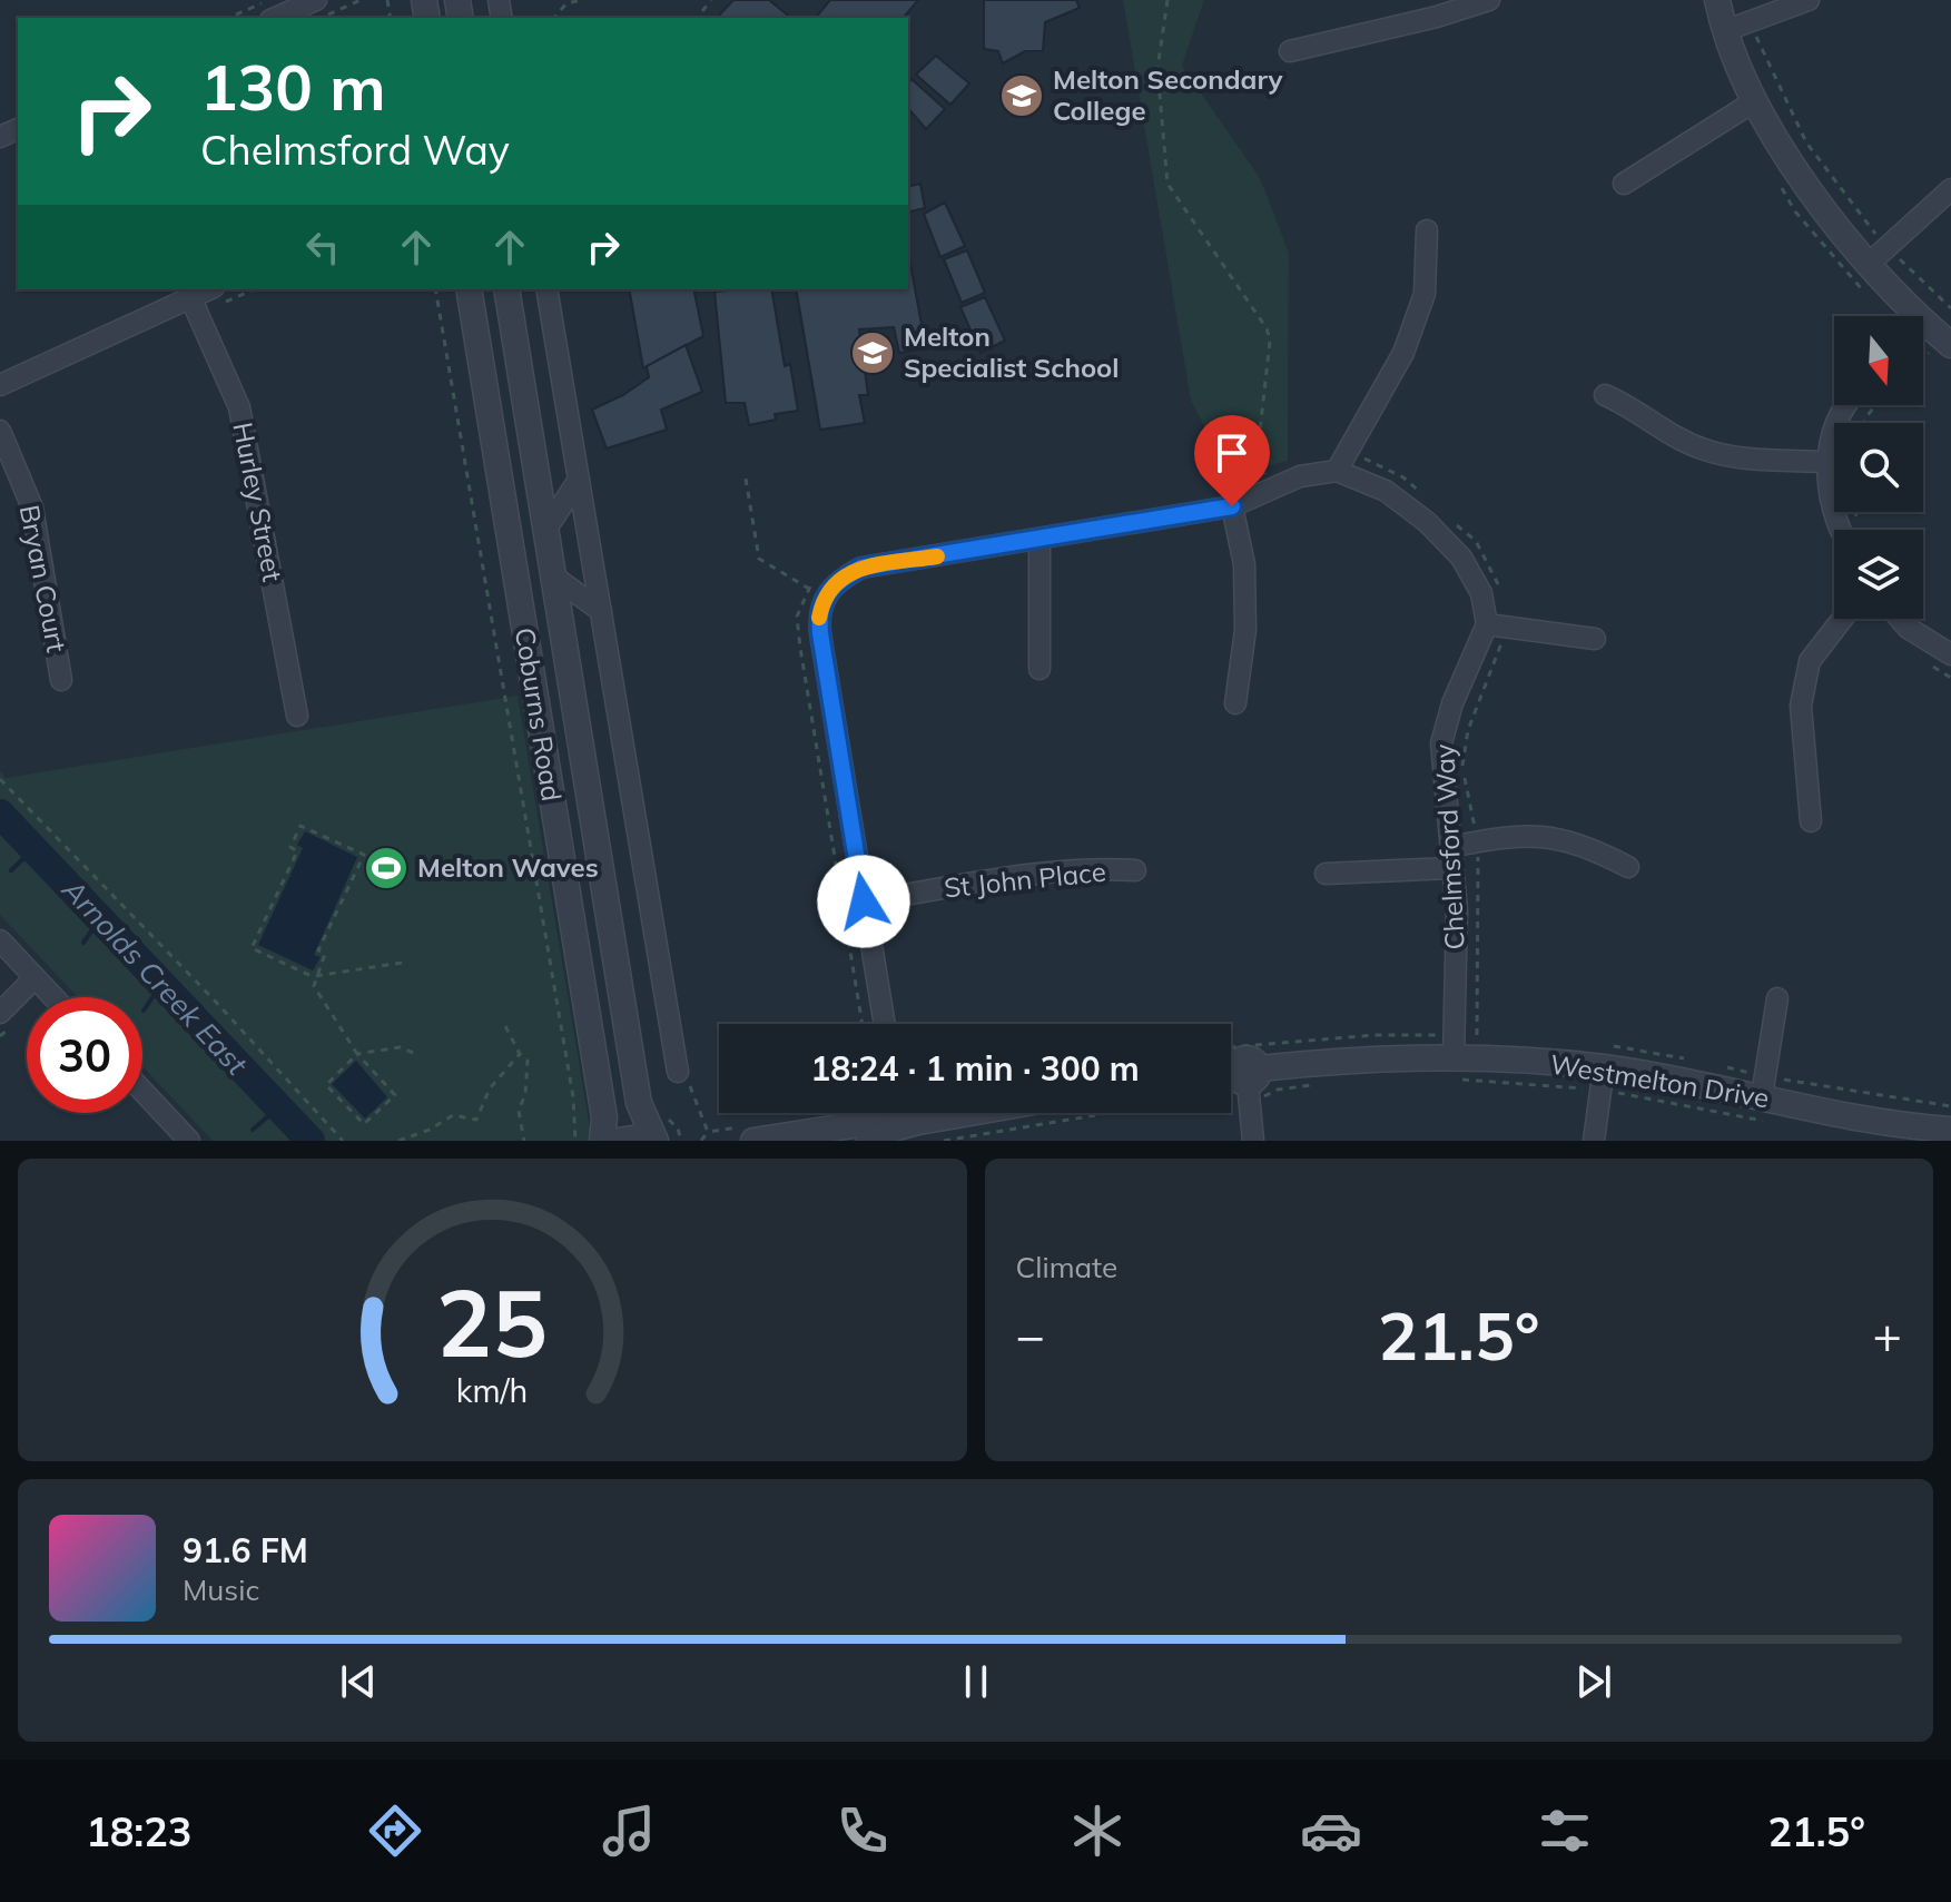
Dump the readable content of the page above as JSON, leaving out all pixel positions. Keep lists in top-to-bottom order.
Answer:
{
  "streets": {
    "street": [
      "Hurley Street",
      "Bryan Court",
      "Coburns Road",
      "Chelmsford Way",
      "St John Place",
      "Westmelton Drive"
    ]
  },
  "crossings": [
    ["Chelmsford Way", "Westmelton Drive"]
  ],
  "water": ["Arnolds Creek East"],
  "places": {
    "school or university": ["Melton Secondary College", "Melton Specialist School"],
    "sports": ["Melton Waves"]
  },
  "north": "bottom",
  "page": {
    "turn": ["130 m", "Chelmsford Way"],
    "limit": "30",
    "trip": "18:24 · 1 min · 300 m",
    "tile": "Climate",
    "heat": ["−", "21.5°", "+"],
    "song": ["91.6 FM", "Music"],
    "tabs": ["18:23", "21.5°"],
    "gauge": ["25", "km/h"]
  }
}
